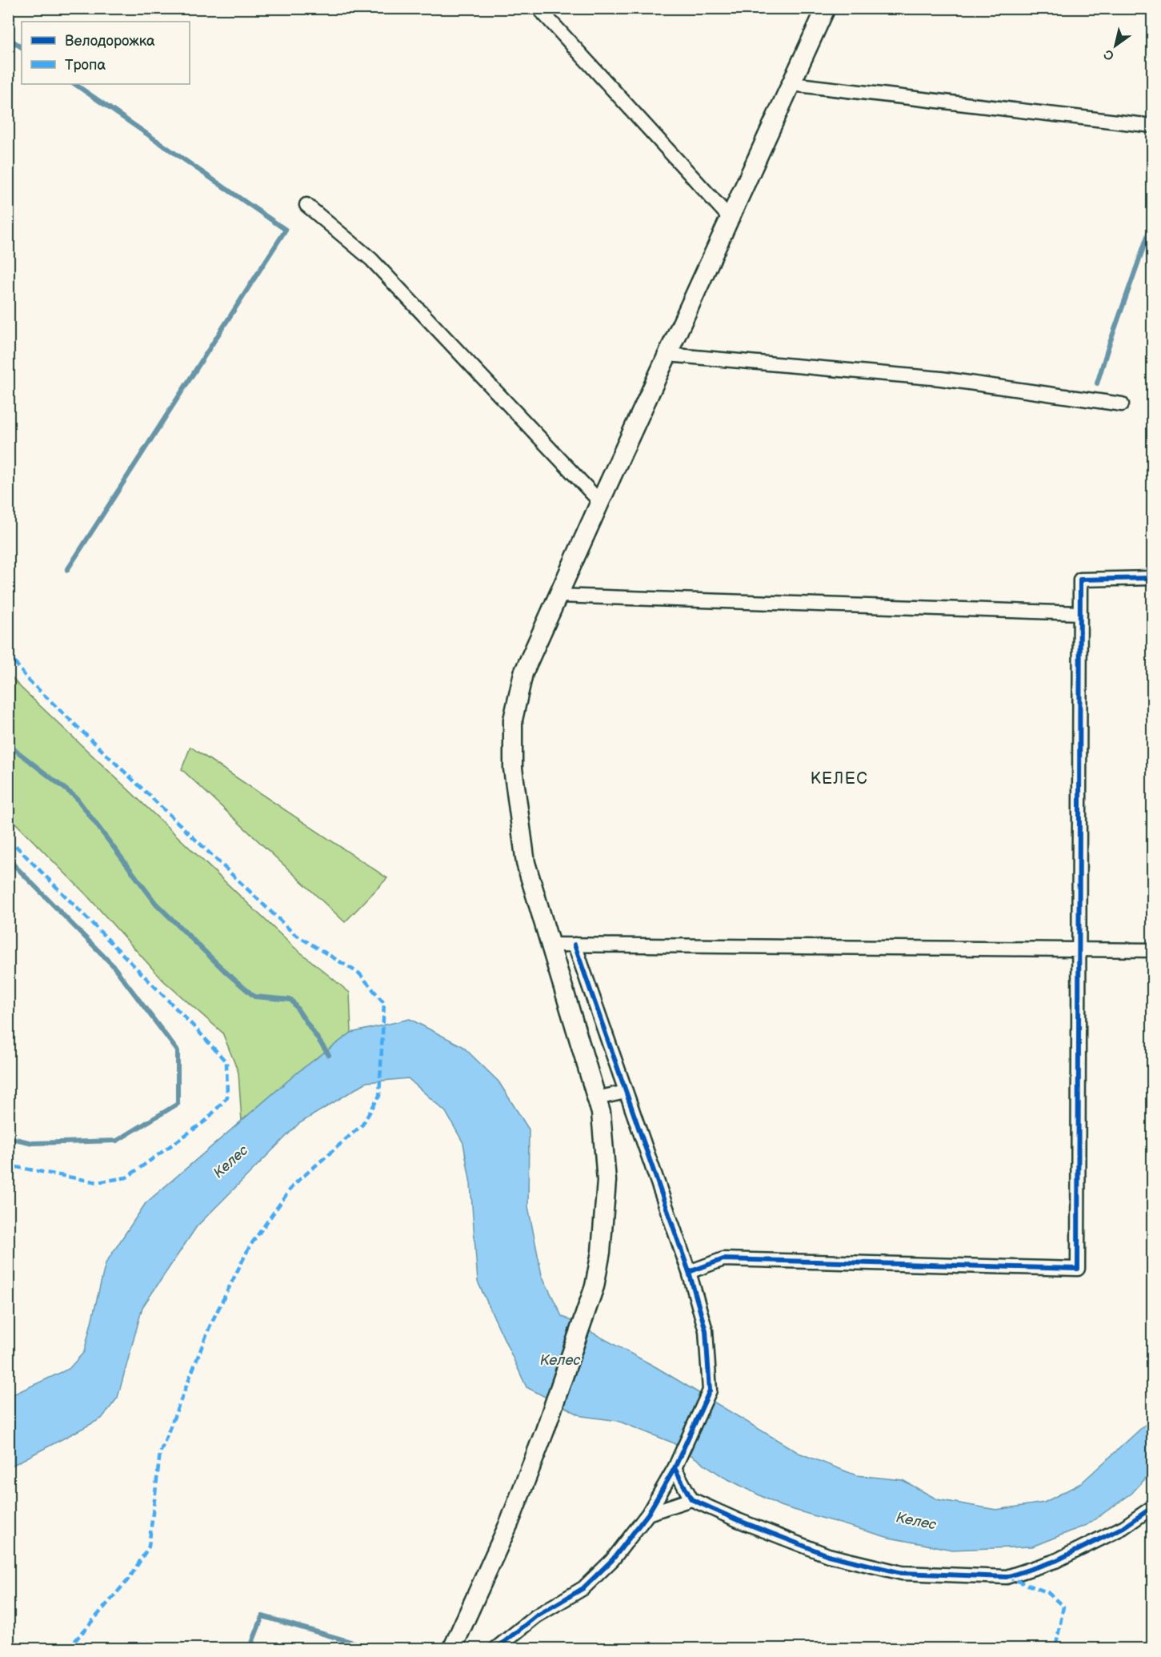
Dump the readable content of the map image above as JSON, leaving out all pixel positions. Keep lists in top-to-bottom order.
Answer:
{
  "districts": ["КЕЛЕС"],
  "water": ["Келес"],
  "legend": ["Велодорожка", "Тропа"],
  "north": "bottom left"
}
